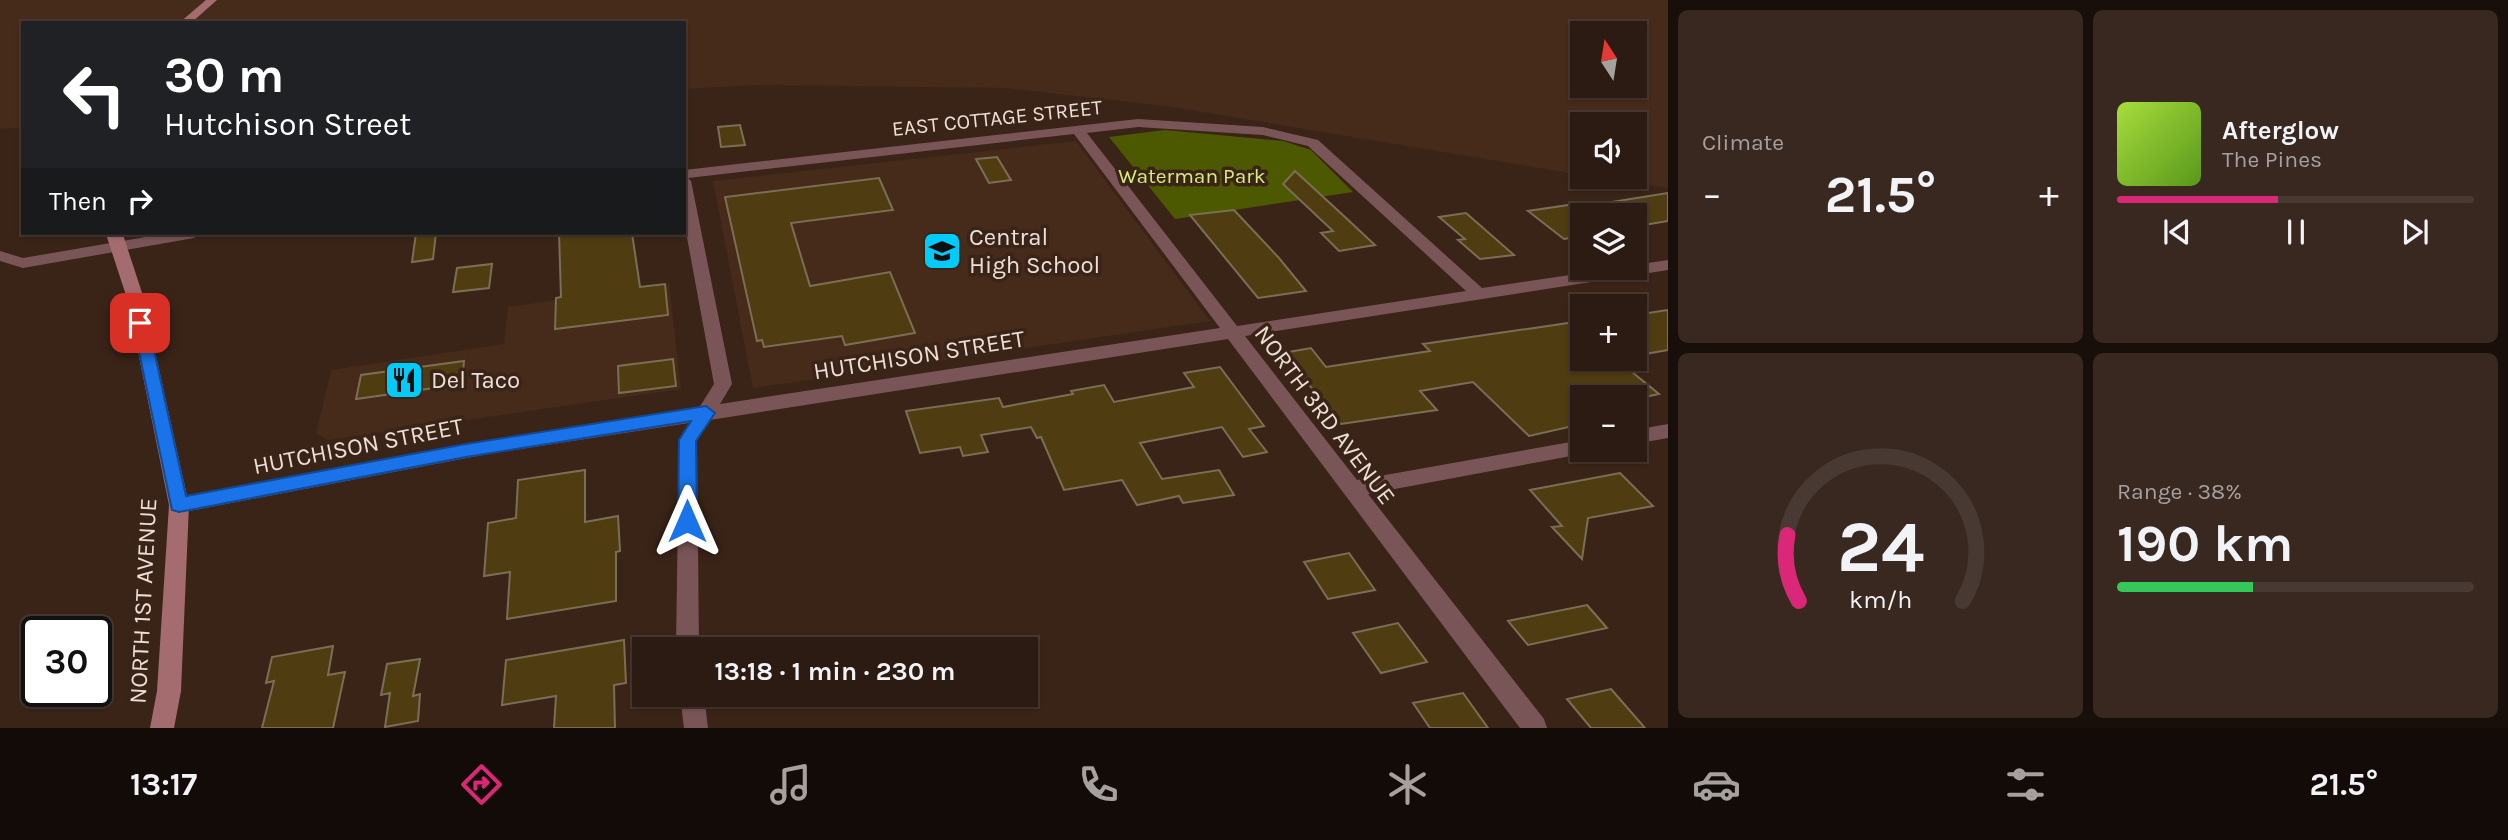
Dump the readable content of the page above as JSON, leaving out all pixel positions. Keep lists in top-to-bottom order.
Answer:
{
  "streets": {
    "main road": ["NORTH 1ST AVENUE"],
    "street": ["EAST COTTAGE STREET", "HUTCHISON STREET", "NORTH 3RD AVENUE"]
  },
  "crossings": [
    ["EAST COTTAGE STREET", "HUTCHISON STREET"],
    ["EAST COTTAGE STREET", "NORTH 3RD AVENUE"],
    ["HUTCHISON STREET", "NORTH 3RD AVENUE"],
    ["HUTCHISON STREET", "NORTH 1ST AVENUE"]
  ],
  "parks": ["Waterman Park"],
  "places": {
    "school or university": ["Central High School"],
    "restaurant": ["Del Taco"]
  },
  "north": "top",
  "page": {
    "tile": [
      "Climate",
      ["Range · 38%", "190 km"]
    ],
    "map_buttons": ["+", "−"],
    "turn": ["30 m", "Hutchison Street"],
    "song": ["Afterglow", "The Pines"],
    "heat": ["−", "21.5°", "+"],
    "then": "Then",
    "limit": "30",
    "trip": "13:18 · 1 min · 230 m",
    "tabs": ["13:17", "21.5°"],
    "gauge": ["24", "km/h"]
  }
}
